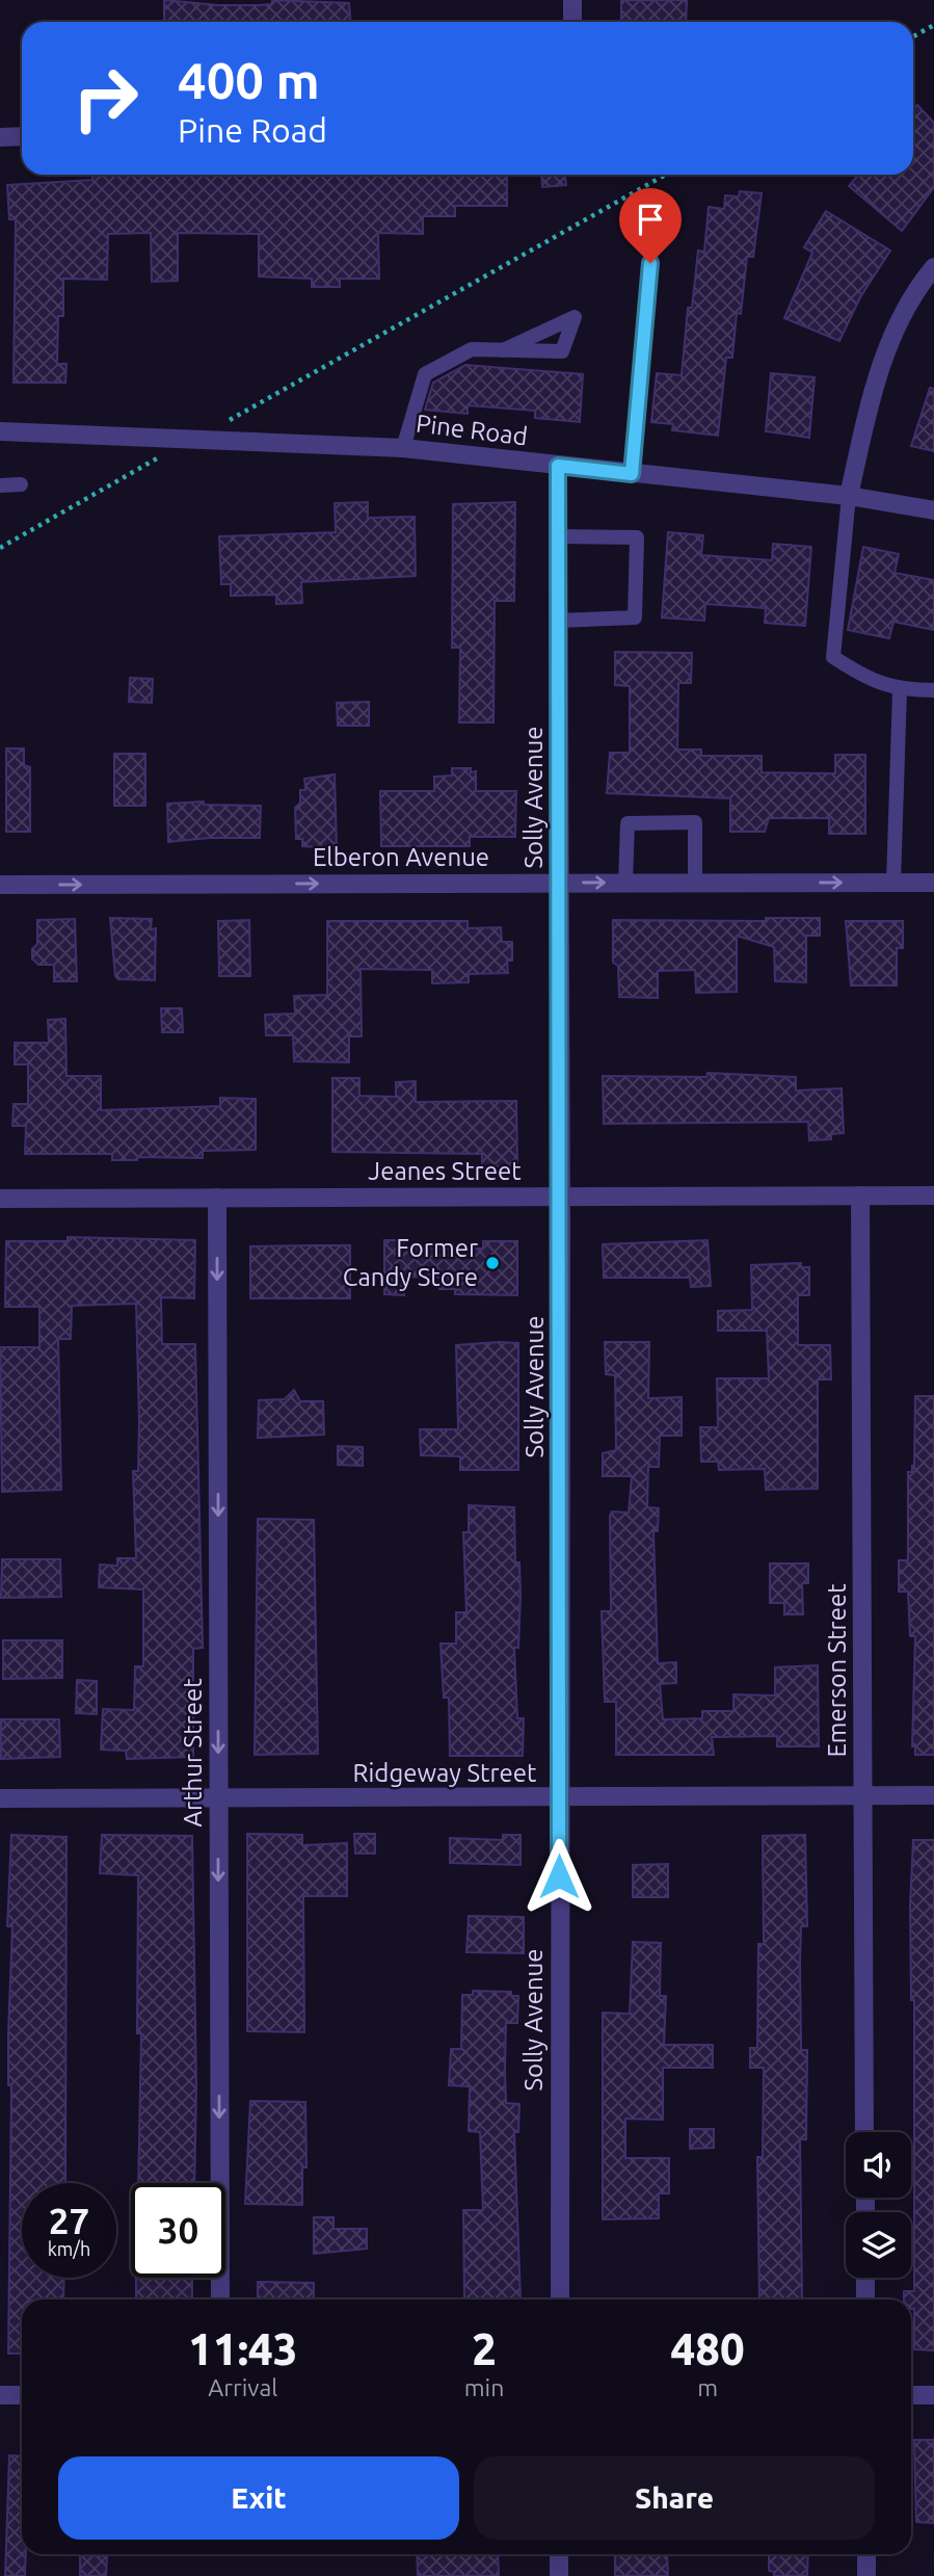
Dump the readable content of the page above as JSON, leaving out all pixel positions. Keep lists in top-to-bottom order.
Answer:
{
  "streets": {
    "street": [
      "Pine Road",
      "Solly Avenue",
      "Elberon Avenue",
      "Jeanes Street",
      "Emerson Street",
      "Arthur Street",
      "Ridgeway Street"
    ]
  },
  "crossings": [
    ["Pine Road", "Solly Avenue"],
    ["Solly Avenue", "Elberon Avenue"],
    ["Solly Avenue", "Jeanes Street"],
    ["Solly Avenue", "Ridgeway Street"],
    ["Jeanes Street", "Emerson Street"],
    ["Jeanes Street", "Arthur Street"],
    ["Emerson Street", "Ridgeway Street"],
    ["Arthur Street", "Ridgeway Street"]
  ],
  "one_way": ["Elberon Avenue", "Arthur Street"],
  "places": ["Former Candy Store"],
  "page": {
    "turn": ["400 m", "Pine Road"],
    "speed": "27 km/h",
    "limit": "30",
    "eta": [
      "11:43",
      "Arrival",
      "2",
      "min",
      "480",
      "m"
    ],
    "buttons": ["Exit", "Share"]
  }
}
